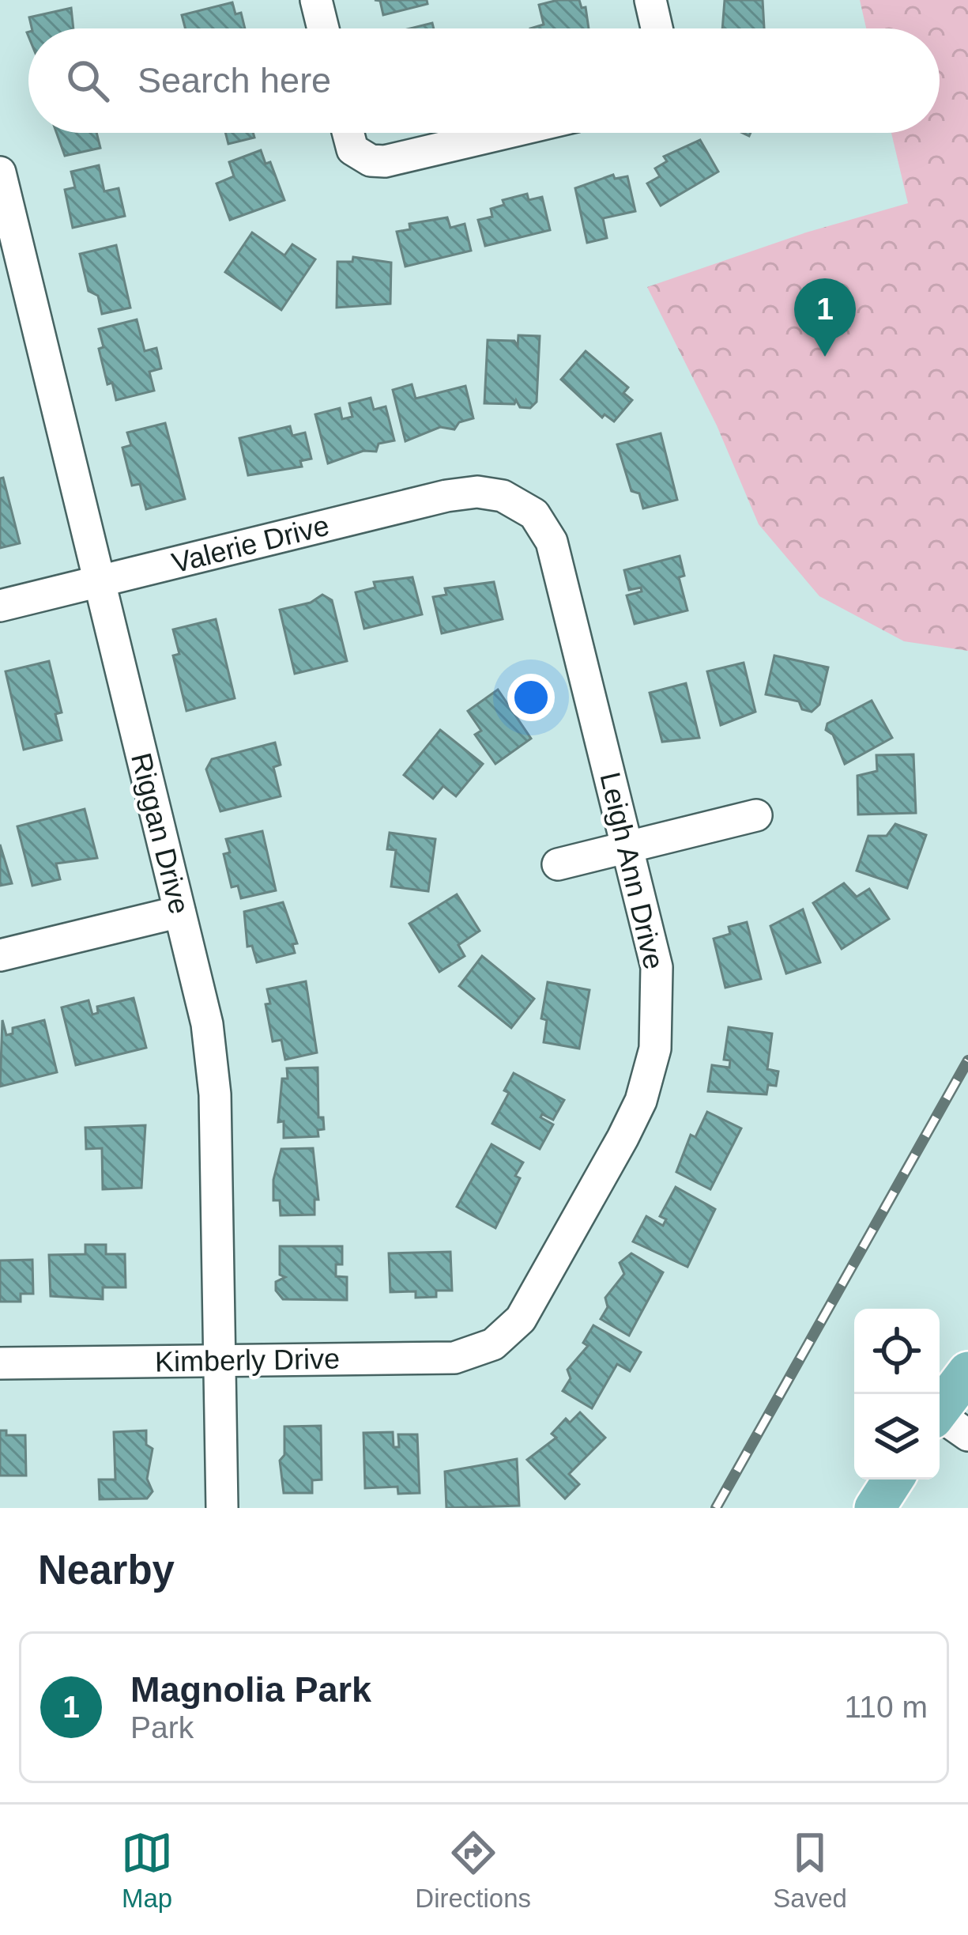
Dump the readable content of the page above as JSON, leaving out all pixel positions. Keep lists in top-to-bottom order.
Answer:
{
  "streets": {
    "street": [
      "Valerie Drive",
      "Riggan Drive",
      "Leigh Ann Drive",
      "Kimberly Drive"
    ]
  },
  "crossings": [
    ["Valerie Drive", "Riggan Drive"],
    ["Valerie Drive", "Leigh Ann Drive"],
    ["Riggan Drive", "Kimberly Drive"],
    ["Leigh Ann Drive", "Kimberly Drive"]
  ],
  "page": {
    "search": "Search here",
    "pins": "1",
    "heading": "Nearby",
    "list": [
      {
        "mark": "1",
        "name": "Magnolia Park",
        "note": "Park",
        "value": "110 m"
      }
    ],
    "nav": ["Map", "Directions", "Saved"]
  }
}
